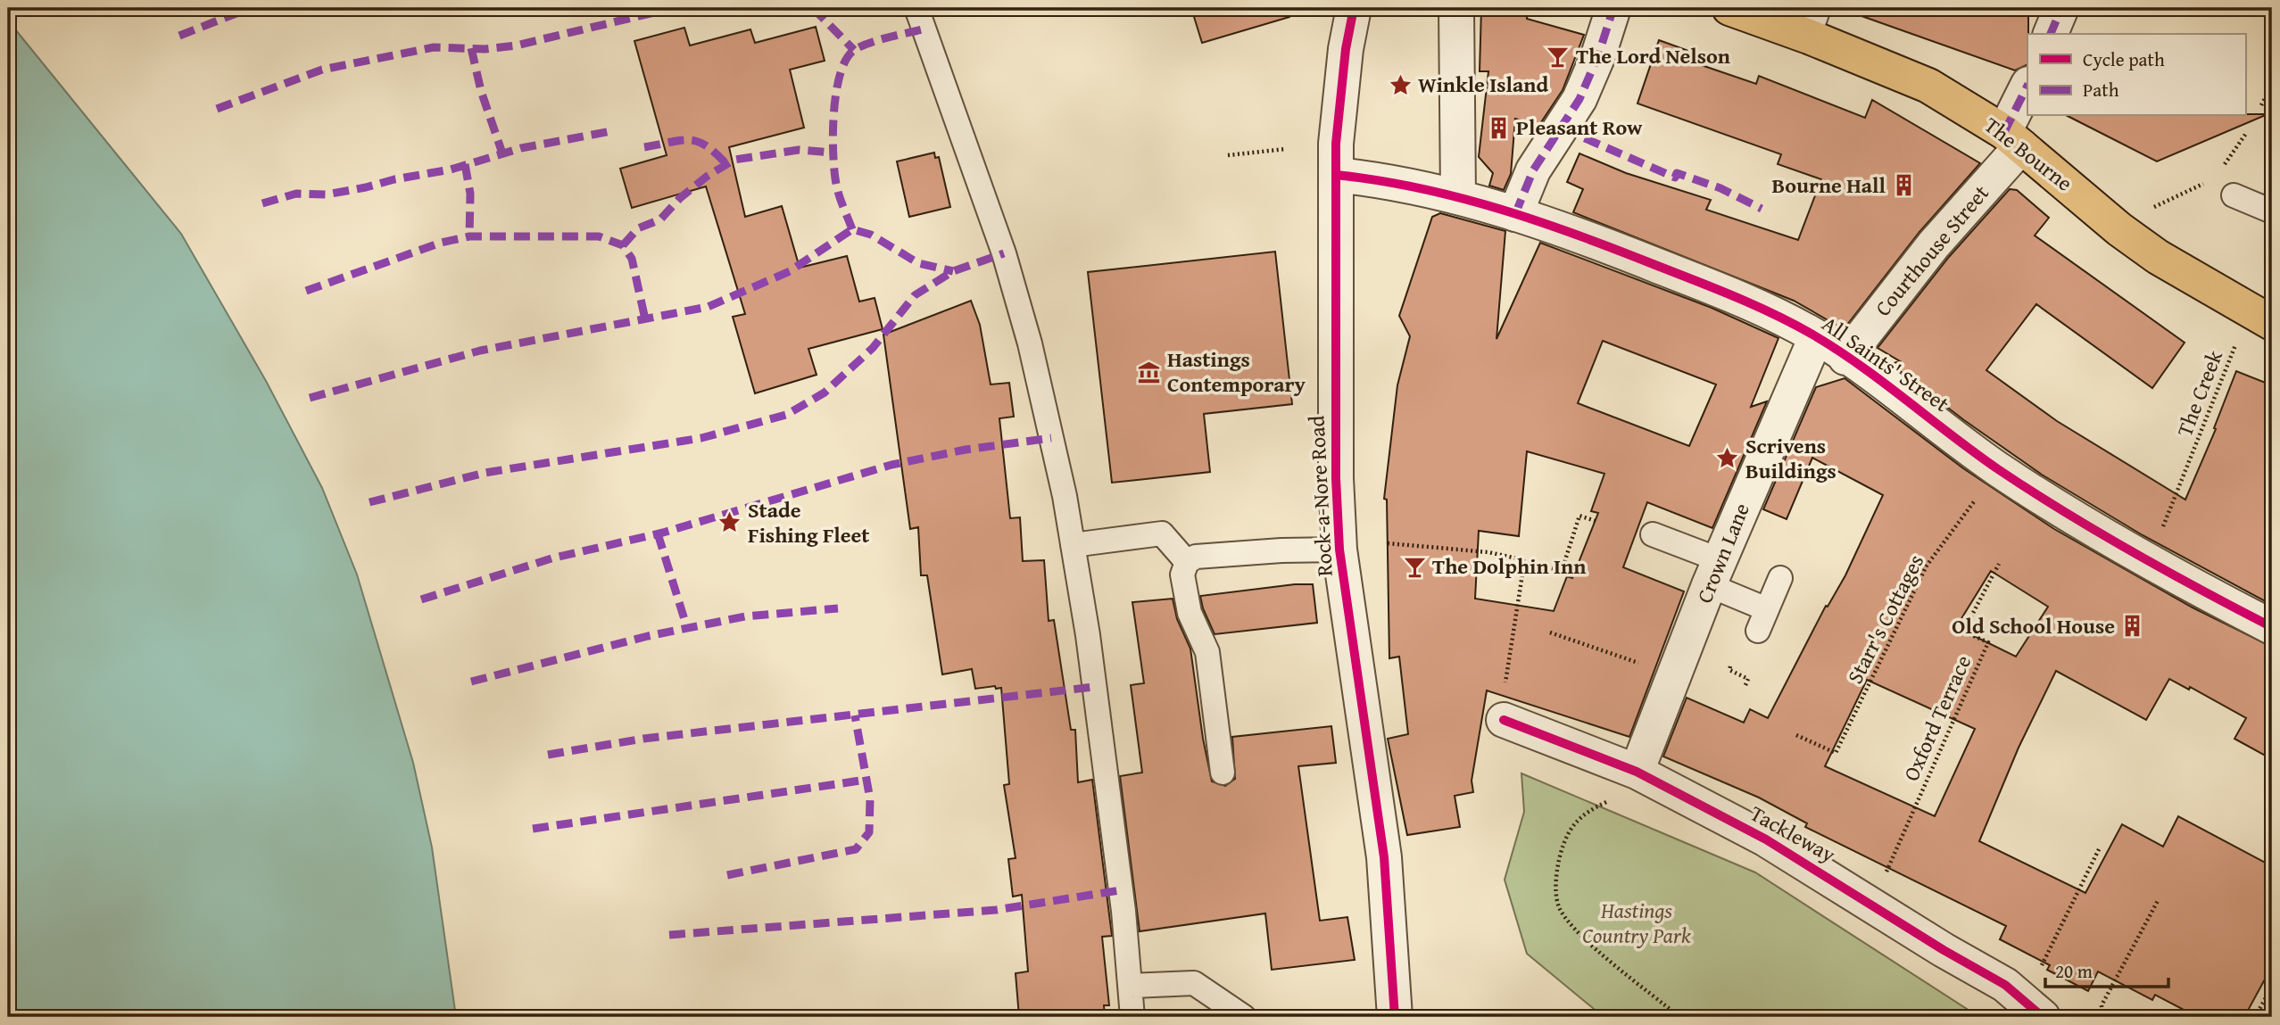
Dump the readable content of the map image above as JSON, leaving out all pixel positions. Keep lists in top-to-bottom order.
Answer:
{
  "streets": {
    "highway": ["The Bourne"],
    "street": [
      "Courthouse Street",
      "All Saints' Street",
      "Rock-a-Nore Road",
      "Crown Lane",
      "Tackleway"
    ],
    "path": ["The Creek", "Starr's Cottages", "Oxford Terrace"]
  },
  "crossings": [
    ["The Bourne", "Courthouse Street"],
    ["The Bourne", "The Creek"],
    ["Courthouse Street", "All Saints' Street"],
    ["All Saints' Street", "Rock-a-Nore Road"],
    ["All Saints' Street", "Crown Lane"],
    ["All Saints' Street", "Starr's Cottages"],
    ["Crown Lane", "Tackleway"],
    ["Oxford Terrace", "Tackleway"]
  ],
  "parks": ["Hastings Country Park"],
  "places": {
    "bar": ["The Lord Nelson", "The Dolphin Inn"],
    "place": ["Winkle Island", "Scrivens Buildings", "Stade Fishing Fleet"],
    "building": ["Pleasant Row", "Bourne Hall", "Old School House"],
    "museum": ["Hastings Contemporary"]
  },
  "legend": ["Cycle path", "Path"],
  "scale_bar": "20 m"
}
